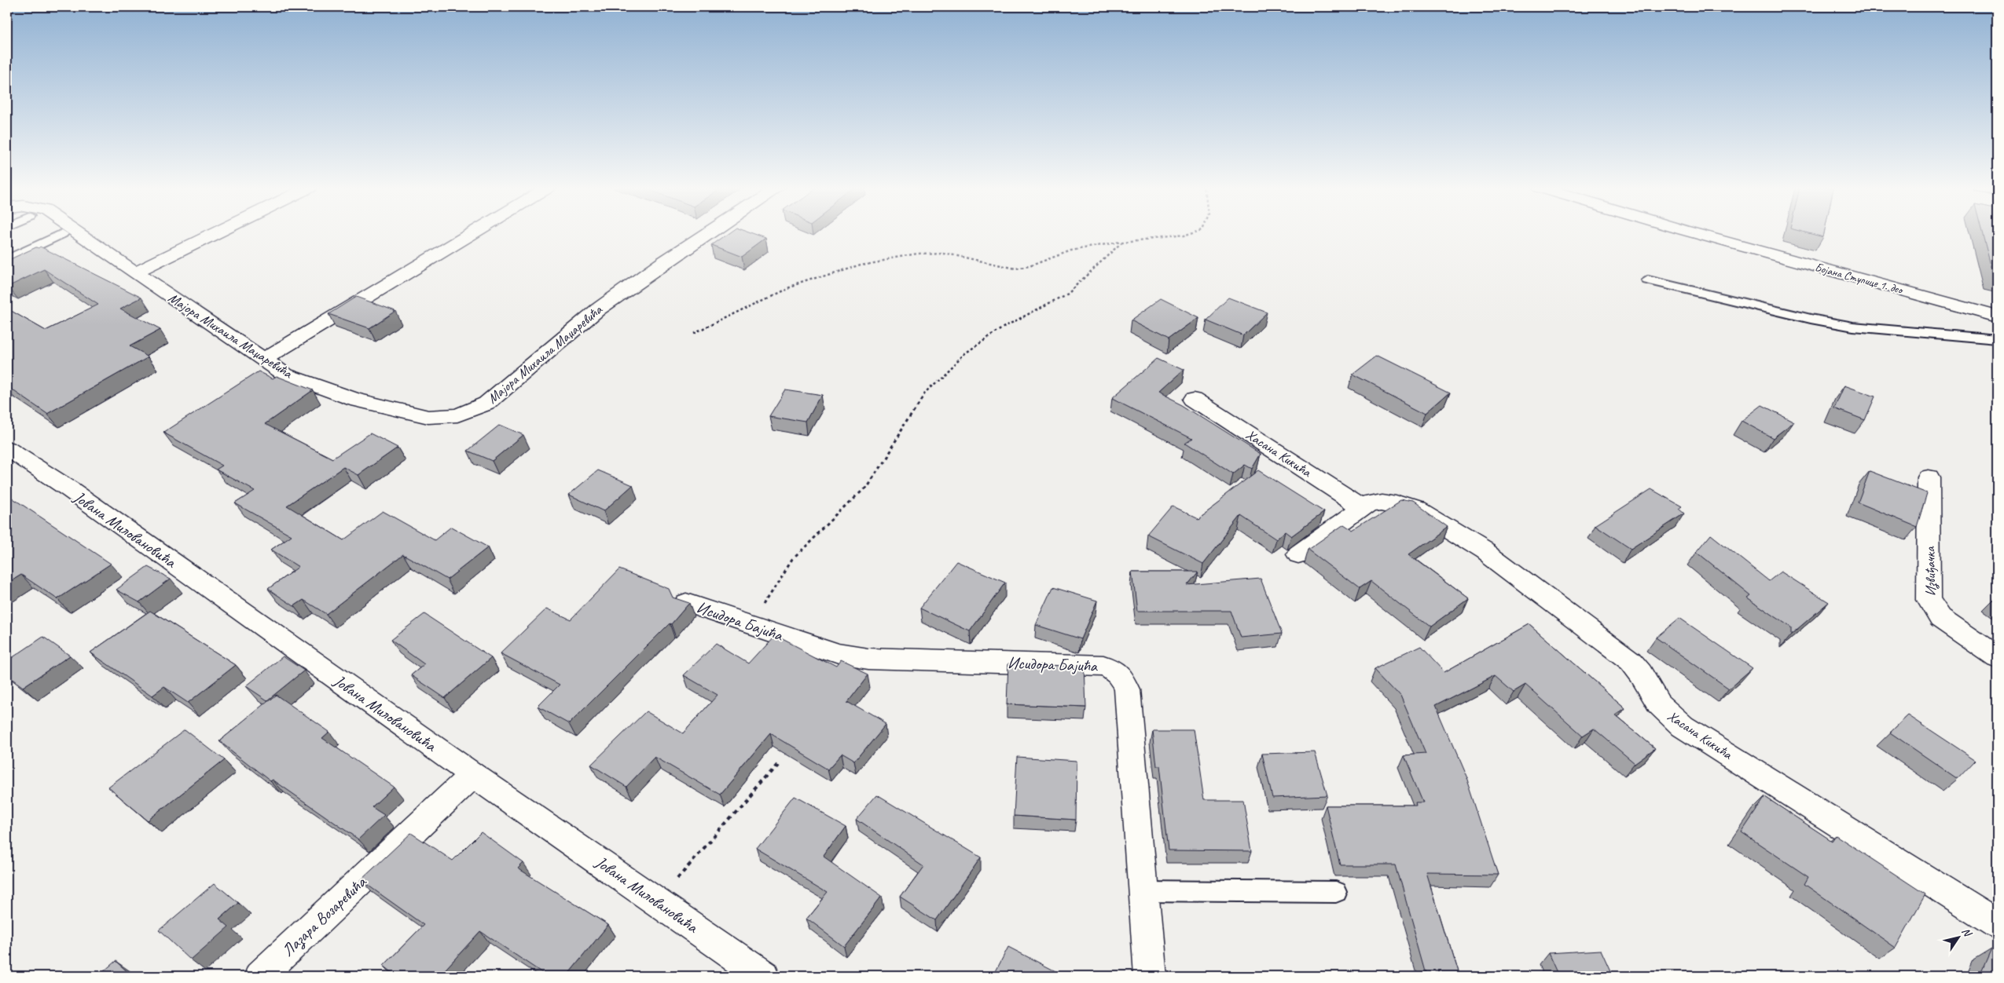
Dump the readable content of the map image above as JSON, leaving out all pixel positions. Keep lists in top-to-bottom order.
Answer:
{
  "streets": {
    "street": [
      "Бојана Ступице 1. део",
      "Мајора Михаила Маџаревића",
      "Хасана Кикића",
      "Јована Миловановића",
      "Извиђачка",
      "Исидора Бајића",
      "Лазара Возаревића"
    ]
  },
  "crossings": [
    ["Јована Миловановића", "Лазара Возаревића"]
  ],
  "north": "top right"
}
